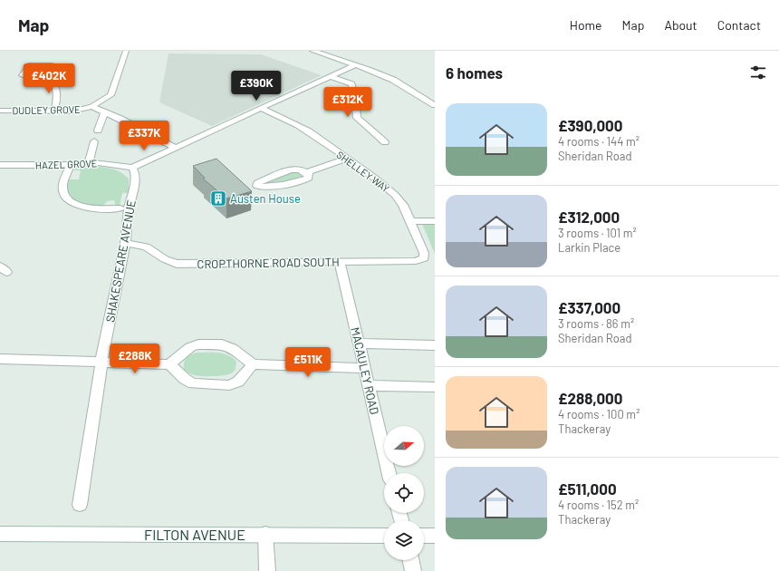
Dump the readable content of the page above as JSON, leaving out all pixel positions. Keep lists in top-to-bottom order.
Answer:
{
  "streets": {
    "street": [
      "DUDLEY GROVE",
      "HAZEL GROVE",
      "SHELLEY WAY",
      "SHAKESPEARE AVENUE",
      "CROPTHORNE ROAD SOUTH",
      "MACAULEY ROAD",
      "FILTON AVENUE"
    ]
  },
  "crossings": [
    ["HAZEL GROVE", "SHAKESPEARE AVENUE"],
    ["SHELLEY WAY", "CROPTHORNE ROAD SOUTH"],
    ["SHAKESPEARE AVENUE", "CROPTHORNE ROAD SOUTH"],
    ["CROPTHORNE ROAD SOUTH", "MACAULEY ROAD"]
  ],
  "places": {
    "building": ["Austen House"]
  },
  "north": "right",
  "page": {
    "header": "Map",
    "nav": [
      "Home",
      "Map",
      "About",
      "Contact"
    ],
    "heading": "6 homes",
    "price": [
      "£402K",
      "£390K",
      "£312K",
      "£337K",
      "£288K",
      "£511K"
    ],
    "list": [
      {
        "name": "£390,000",
        "note": "4 rooms · 144 m² · Sheridan Road"
      },
      {
        "name": "£312,000",
        "note": "3 rooms · 101 m² · Larkin Place"
      },
      {
        "name": "£337,000",
        "note": "3 rooms · 86 m² · Sheridan Road"
      },
      {
        "name": "£288,000",
        "note": "4 rooms · 100 m² · Thackeray"
      },
      {
        "name": "£511,000",
        "note": "4 rooms · 152 m² · Thackeray"
      }
    ]
  }
}
